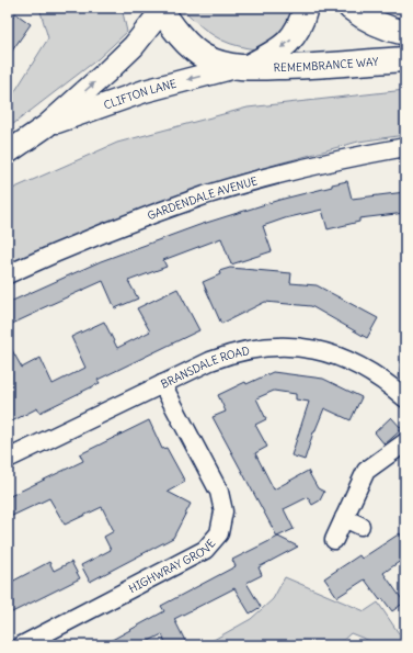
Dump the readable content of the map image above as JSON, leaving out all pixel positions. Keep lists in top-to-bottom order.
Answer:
{
  "streets": {
    "highway": ["REMEMBRANCE WAY"],
    "street": [
      "CLIFTON LANE",
      "GARDENDALE AVENUE",
      "BRANSDALE ROAD",
      "HIGHWRAY GROVE"
    ]
  },
  "crossings": [
    ["REMEMBRANCE WAY", "CLIFTON LANE"],
    ["BRANSDALE ROAD", "HIGHWRAY GROVE"]
  ]
}
